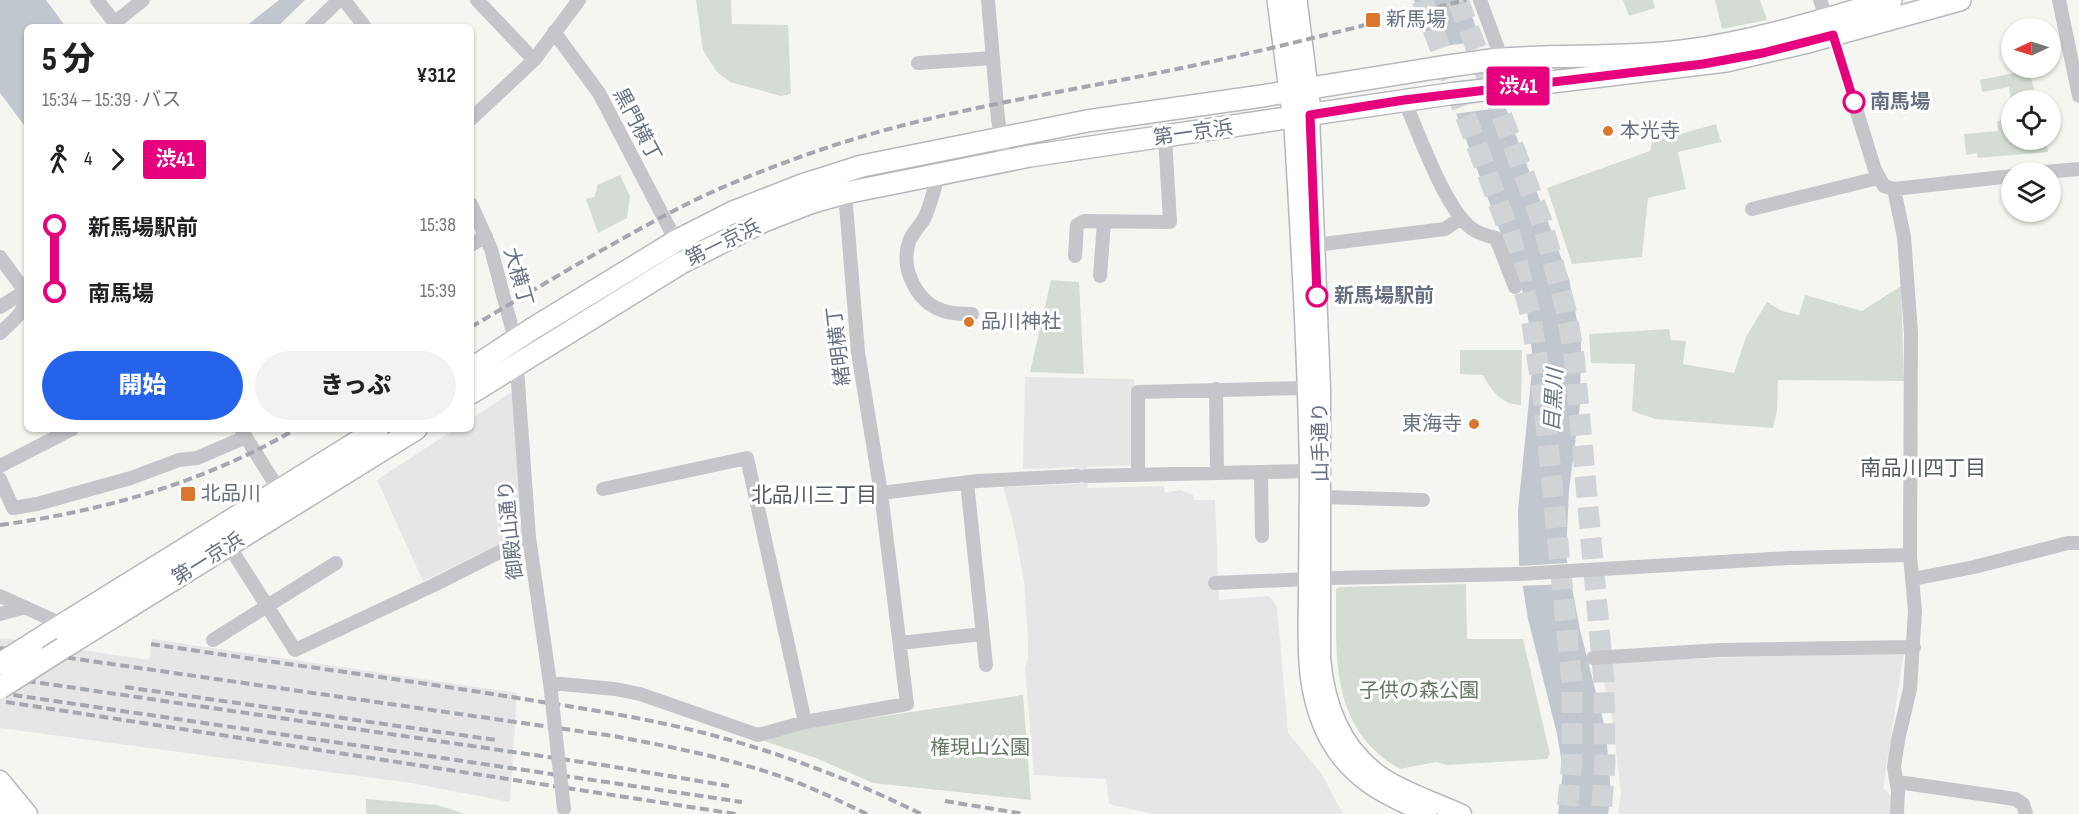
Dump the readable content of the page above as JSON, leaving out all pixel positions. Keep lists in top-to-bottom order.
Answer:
{
  "streets": {
    "highway": ["第一京浜", "山手通り"],
    "street": [
      "黒門横丁",
      "大横丁",
      "緒明横丁",
      "御殿山通り"
    ]
  },
  "crossings": [
    ["黒門横丁", "第一京浜"],
    ["第一京浜", "大横丁"],
    ["第一京浜", "緒明横丁"],
    ["第一京浜", "山手通り"],
    ["第一京浜", "御殿山通り"],
    ["大横丁", "御殿山通り"]
  ],
  "districts": ["南品川四丁目", "北品川三丁目"],
  "water": ["目黒川"],
  "parks": ["子供の森公園", "権現山公園"],
  "places": {
    "transit": ["新馬場", "北品川"],
    "other": [
      "南馬場",
      "本光寺",
      "新馬場駅前",
      "品川神社",
      "東海寺"
    ]
  },
  "lines": ["bus line 渋41"],
  "north": "left",
  "page": {
    "on_map": "渋41",
    "heading": ["5 分", "15:34 – 15:39 · バス", "¥312"],
    "legs": ["4", "渋41"],
    "list": [
      {
        "name": "新馬場駅前",
        "value": "15:38"
      },
      {
        "name": "南馬場",
        "value": "15:39"
      }
    ],
    "buttons": ["開始", "きっぷ"]
  }
}
